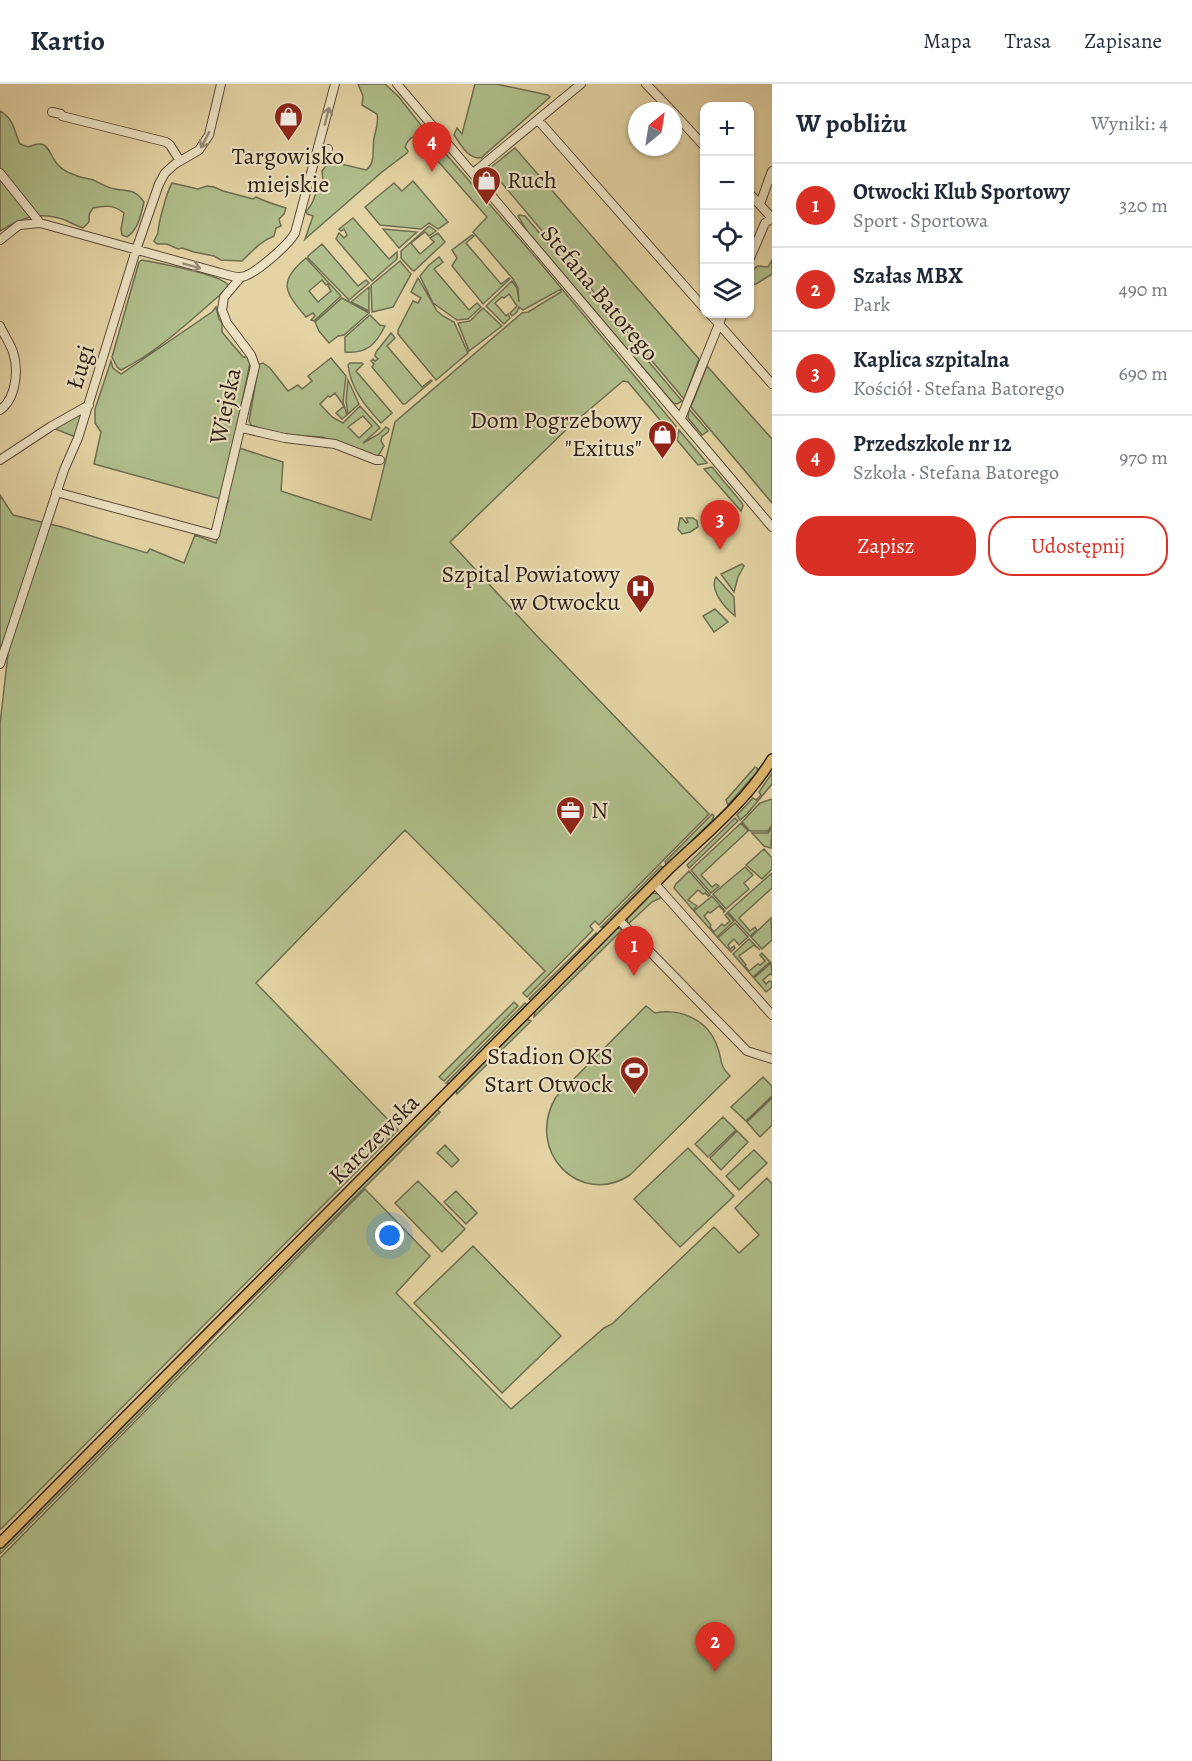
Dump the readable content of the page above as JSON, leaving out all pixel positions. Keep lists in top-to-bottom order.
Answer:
{
  "streets": {
    "main road": ["Karczewska"],
    "street": ["Stefana Batorego", "Ługi", "Wiejska"]
  },
  "crossings": [
    ["Ługi", "Wiejska"]
  ],
  "places": {
    "shop": ["Targowisko miejskie", "Ruch", "Dom Pogrzebowy \"Exitus\""],
    "hospital": ["Szpital Powiatowy w Otwocku"],
    "office": ["N"],
    "sports": ["Stadion OKS Start Otwock"]
  },
  "north": "top right",
  "page": {
    "header": "Kartio",
    "nav": ["Mapa", "Trasa", "Zapisane"],
    "heading": ["W pobliżu", "Wyniki: 4"],
    "map_buttons": ["+", "−"],
    "pins": [
      "4",
      "3",
      "1",
      "2"
    ],
    "list": [
      {
        "mark": "1",
        "name": "Otwocki Klub Sportowy",
        "note": "Sport · Sportowa",
        "value": "320 m"
      },
      {
        "mark": "2",
        "name": "Szałas MBX",
        "note": "Park",
        "value": "490 m"
      },
      {
        "mark": "3",
        "name": "Kaplica szpitalna",
        "note": "Kościół · Stefana Batorego",
        "value": "690 m"
      },
      {
        "mark": "4",
        "name": "Przedszkole nr 12",
        "note": "Szkoła · Stefana Batorego",
        "value": "970 m"
      }
    ],
    "buttons": ["Zapisz", "Udostępnij"]
  }
}
